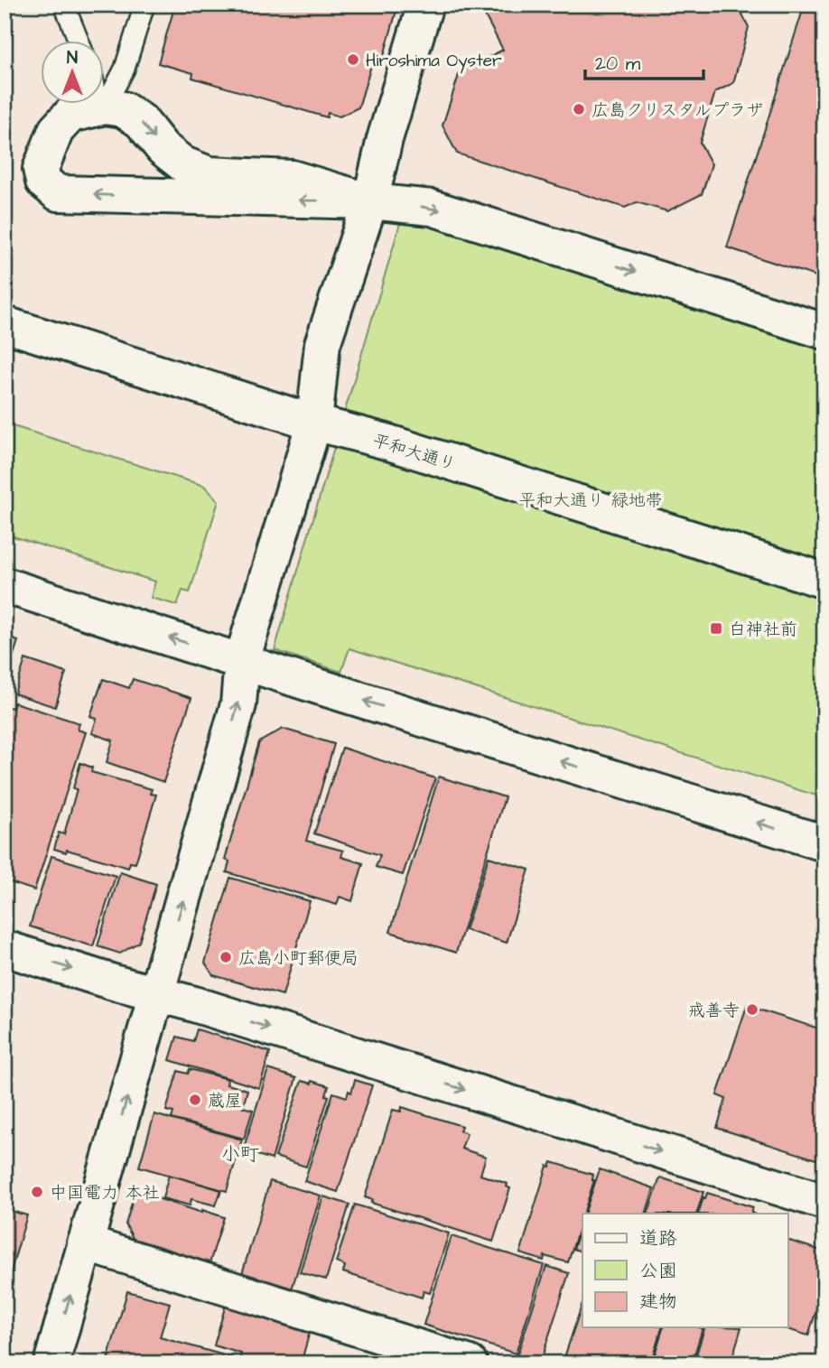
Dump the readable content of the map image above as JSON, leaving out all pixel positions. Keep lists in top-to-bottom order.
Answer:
{
  "streets": {
    "street": ["平和大通り"]
  },
  "districts": ["小町"],
  "parks": ["平和大通り 緑地帯"],
  "places": {
    "other": [
      "Hiroshima Oyster",
      "広島クリスタルプラザ",
      "広島小町郵便局",
      "戒善寺",
      "蔵屋",
      "中国電力 本社"
    ],
    "transit": ["白神社前"]
  },
  "legend": ["道路", "公園", "建物"],
  "scale_bar": "20 m",
  "north": "top"
}
